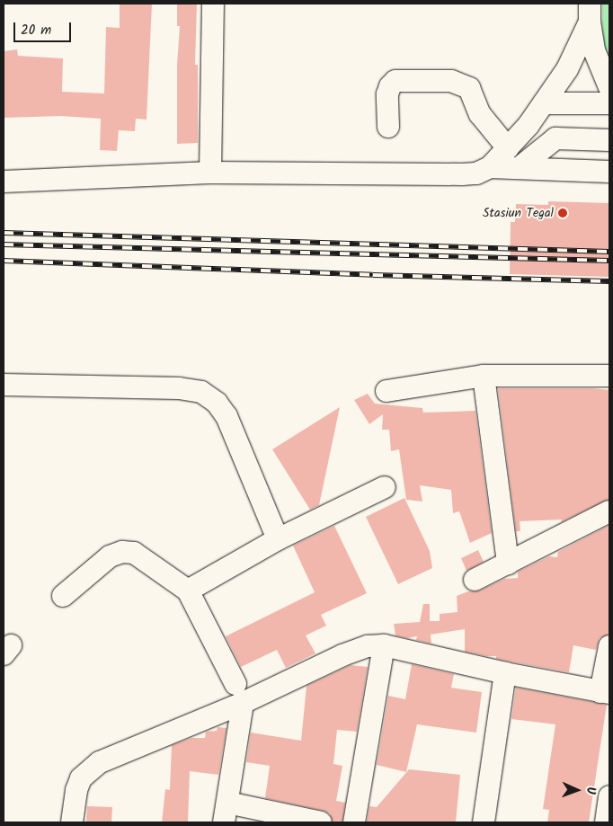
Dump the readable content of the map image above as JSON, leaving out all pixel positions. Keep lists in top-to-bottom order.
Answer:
{
  "places": ["Stasiun Tegal"],
  "scale_bar": "20 m",
  "north": "right"
}
